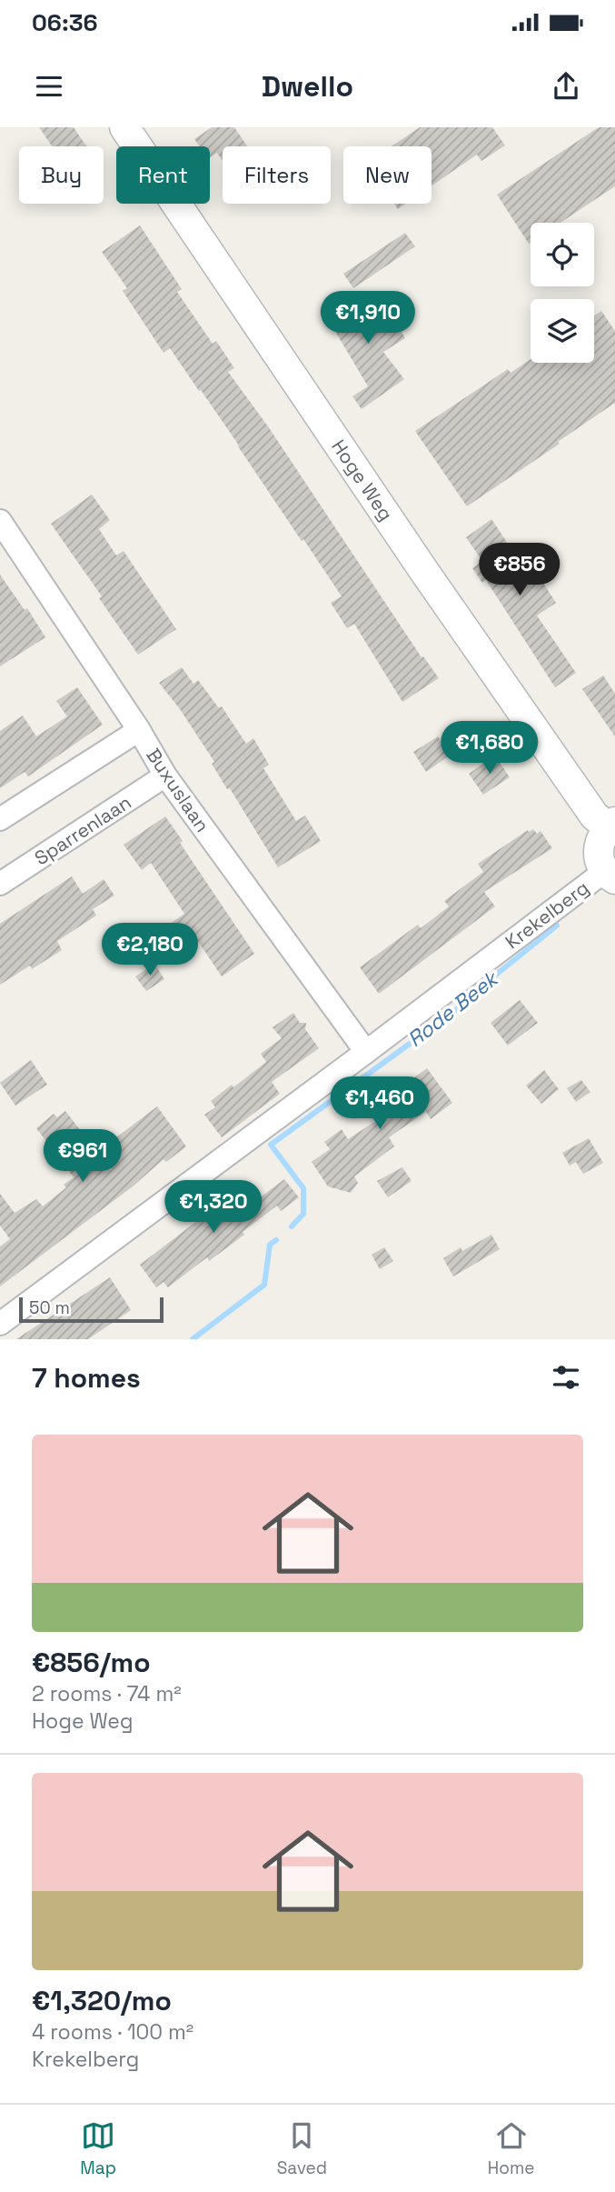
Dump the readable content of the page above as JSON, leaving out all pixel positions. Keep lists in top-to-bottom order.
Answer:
{
  "streets": {
    "street": [
      "Hoge Weg",
      "Buxuslaan",
      "Sparrenlaan",
      "Krekelberg"
    ]
  },
  "crossings": [
    ["Buxuslaan", "Sparrenlaan"],
    ["Buxuslaan", "Krekelberg"]
  ],
  "water": ["Rode Beek"],
  "scale_bar": "50 m",
  "page": {
    "status": "06:36",
    "header": "Dwello",
    "chip": [
      "Buy",
      "Rent",
      "Filters",
      "New"
    ],
    "price": [
      "€1,910",
      "€856",
      "€1,680",
      "€2,180",
      "€1,460",
      "€961",
      "€1,320"
    ],
    "scale": "50 m",
    "heading": "7 homes",
    "list": [
      {
        "name": "€856/mo",
        "note": "2 rooms · 74 m² · Hoge Weg"
      },
      {
        "name": "€1,320/mo",
        "note": "4 rooms · 100 m² · Krekelberg"
      }
    ],
    "tabs": ["Map", "Saved", "Home"]
  }
}
